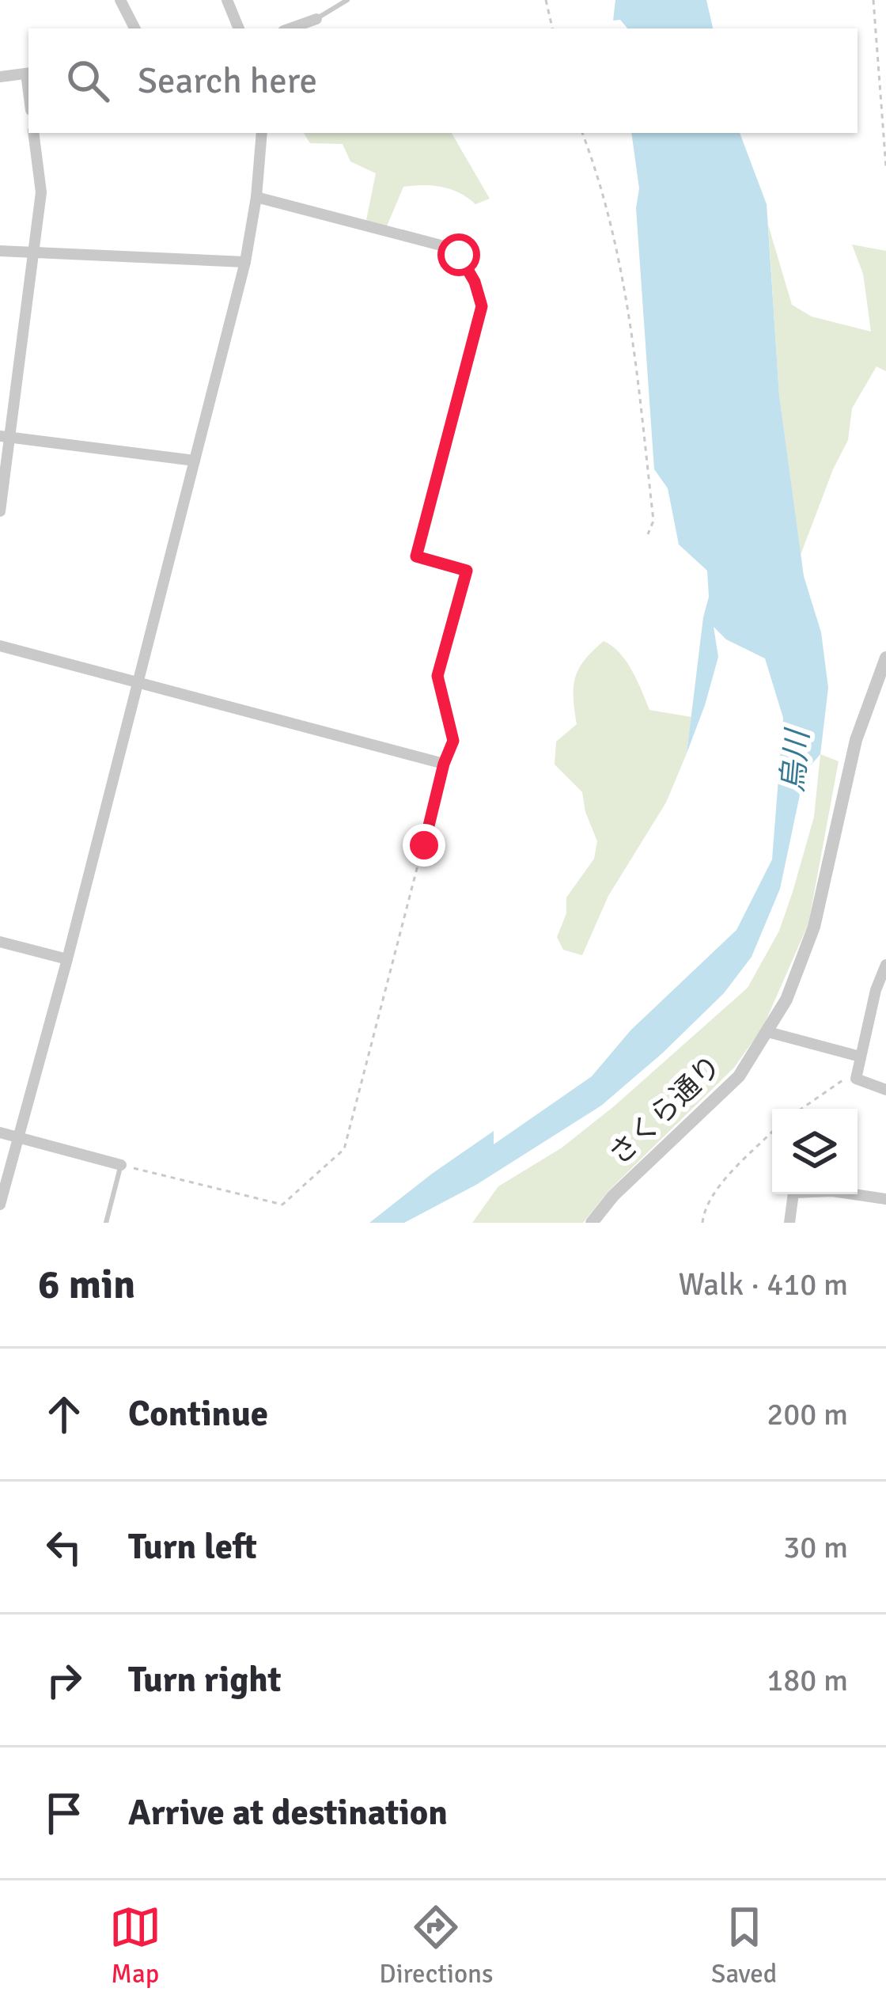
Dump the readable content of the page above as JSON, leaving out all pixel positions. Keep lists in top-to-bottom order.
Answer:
{
  "streets": {
    "street": ["さくら通り"]
  },
  "water": ["烏川"],
  "page": {
    "search": "Search here",
    "heading": ["6 min", "Walk · 410 m"],
    "list": [
      ["Continue", "200 m"],
      ["Turn left", "30 m"],
      ["Turn right", "180 m"],
      "Arrive at destination"
    ],
    "nav": ["Map", "Directions", "Saved"]
  }
}
